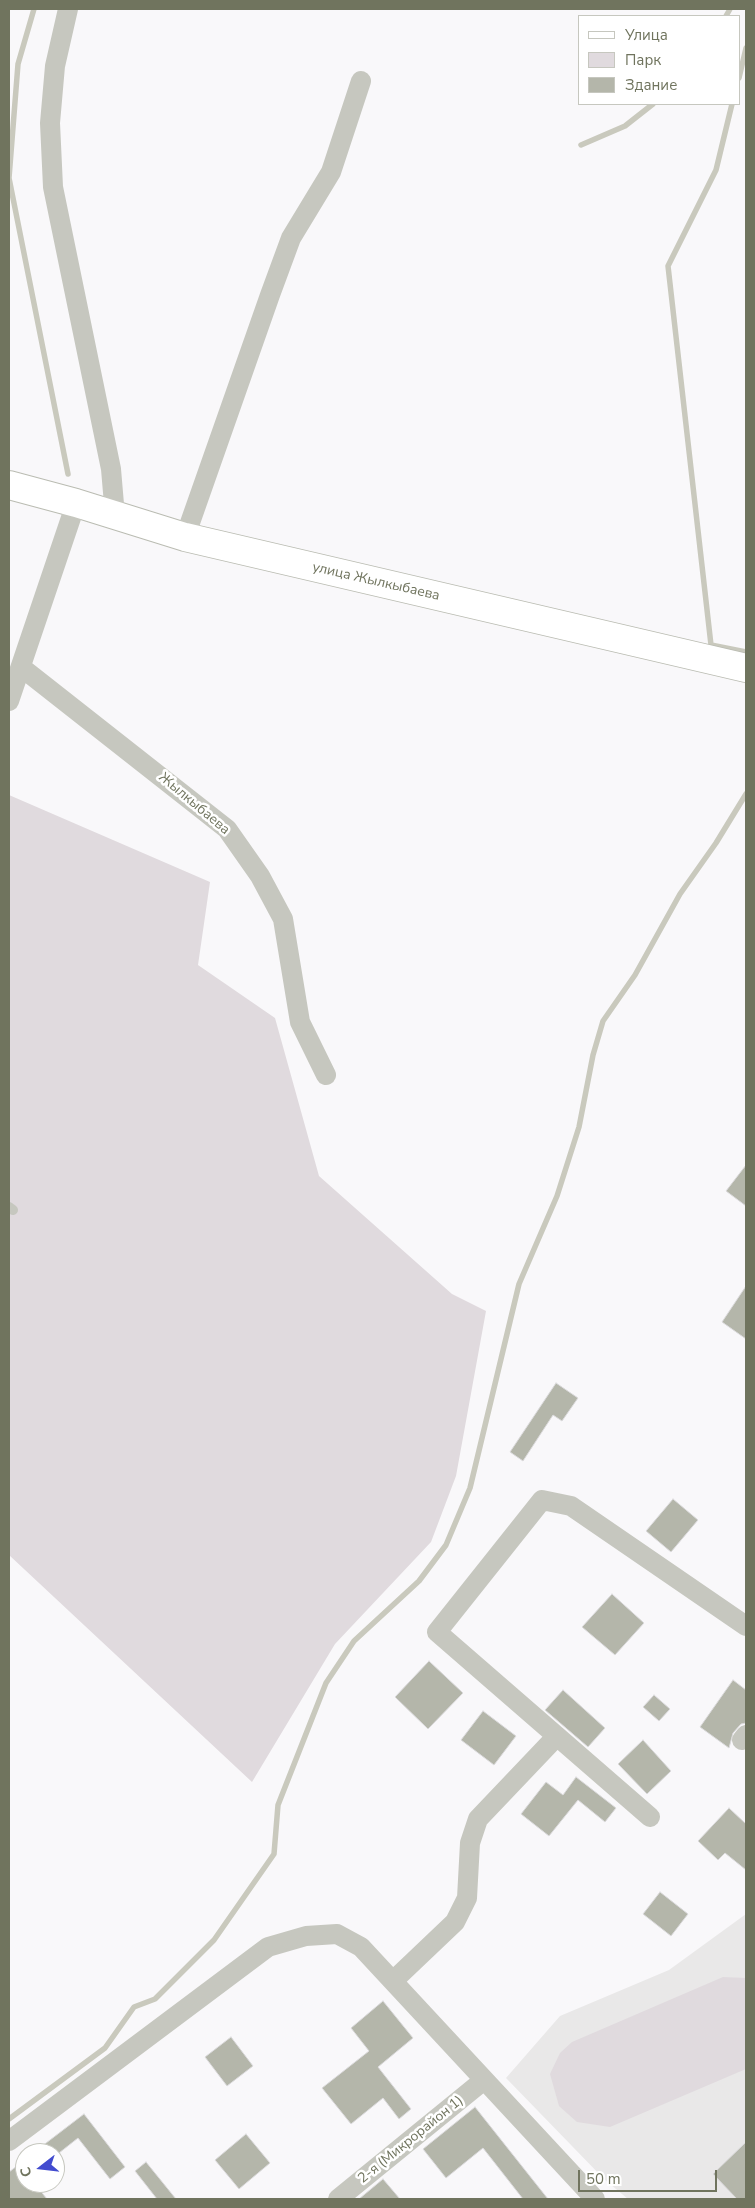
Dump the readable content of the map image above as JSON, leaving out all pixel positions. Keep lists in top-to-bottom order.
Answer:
{
  "streets": {
    "main road": ["улица Жылкыбаева"],
    "street": ["Жылкыбаева", "2-я (Микрорайон 1)"]
  },
  "legend": ["Улица", "Парк", "Здание"],
  "scale_bar": "50 m",
  "north": "left"
}
